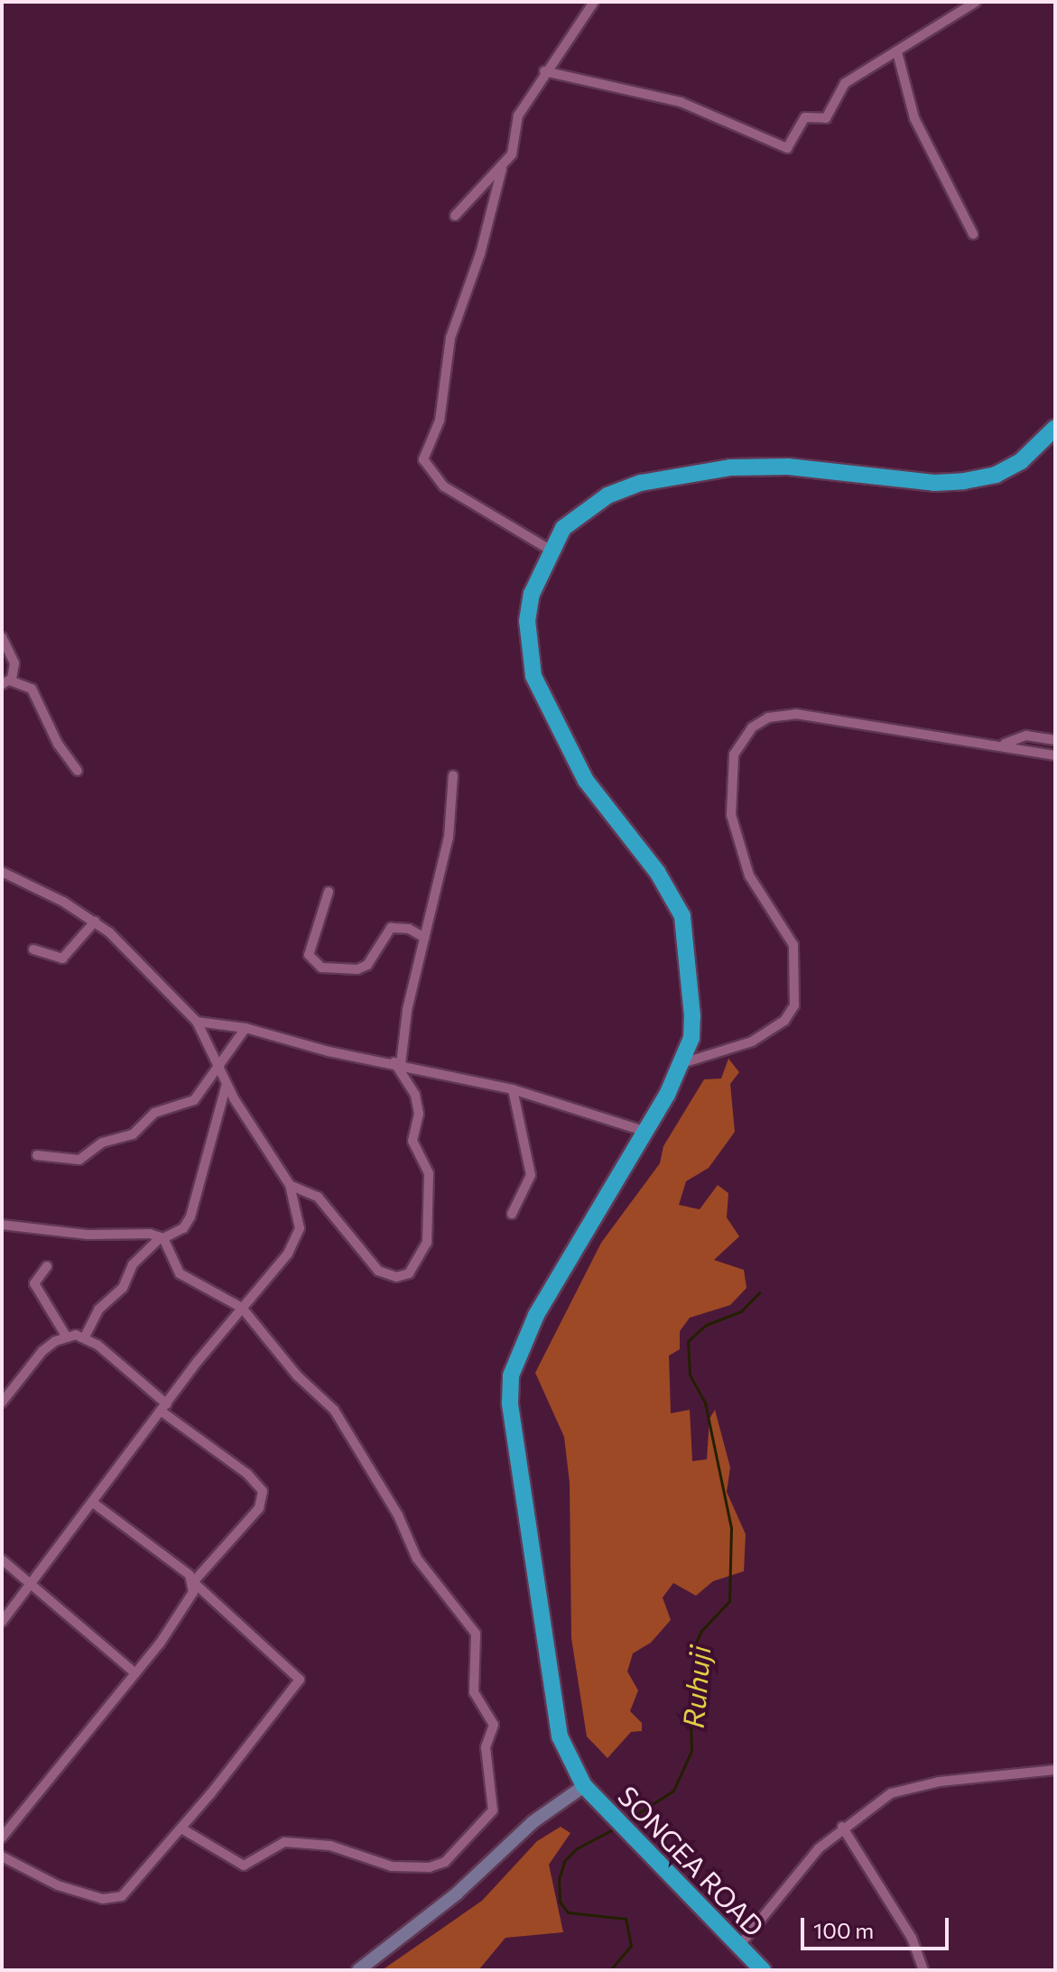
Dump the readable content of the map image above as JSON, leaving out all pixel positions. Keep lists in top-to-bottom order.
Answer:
{
  "streets": {
    "highway": ["SONGEA ROAD"]
  },
  "water": ["Ruhuji"],
  "scale_bar": "100 m"
}
